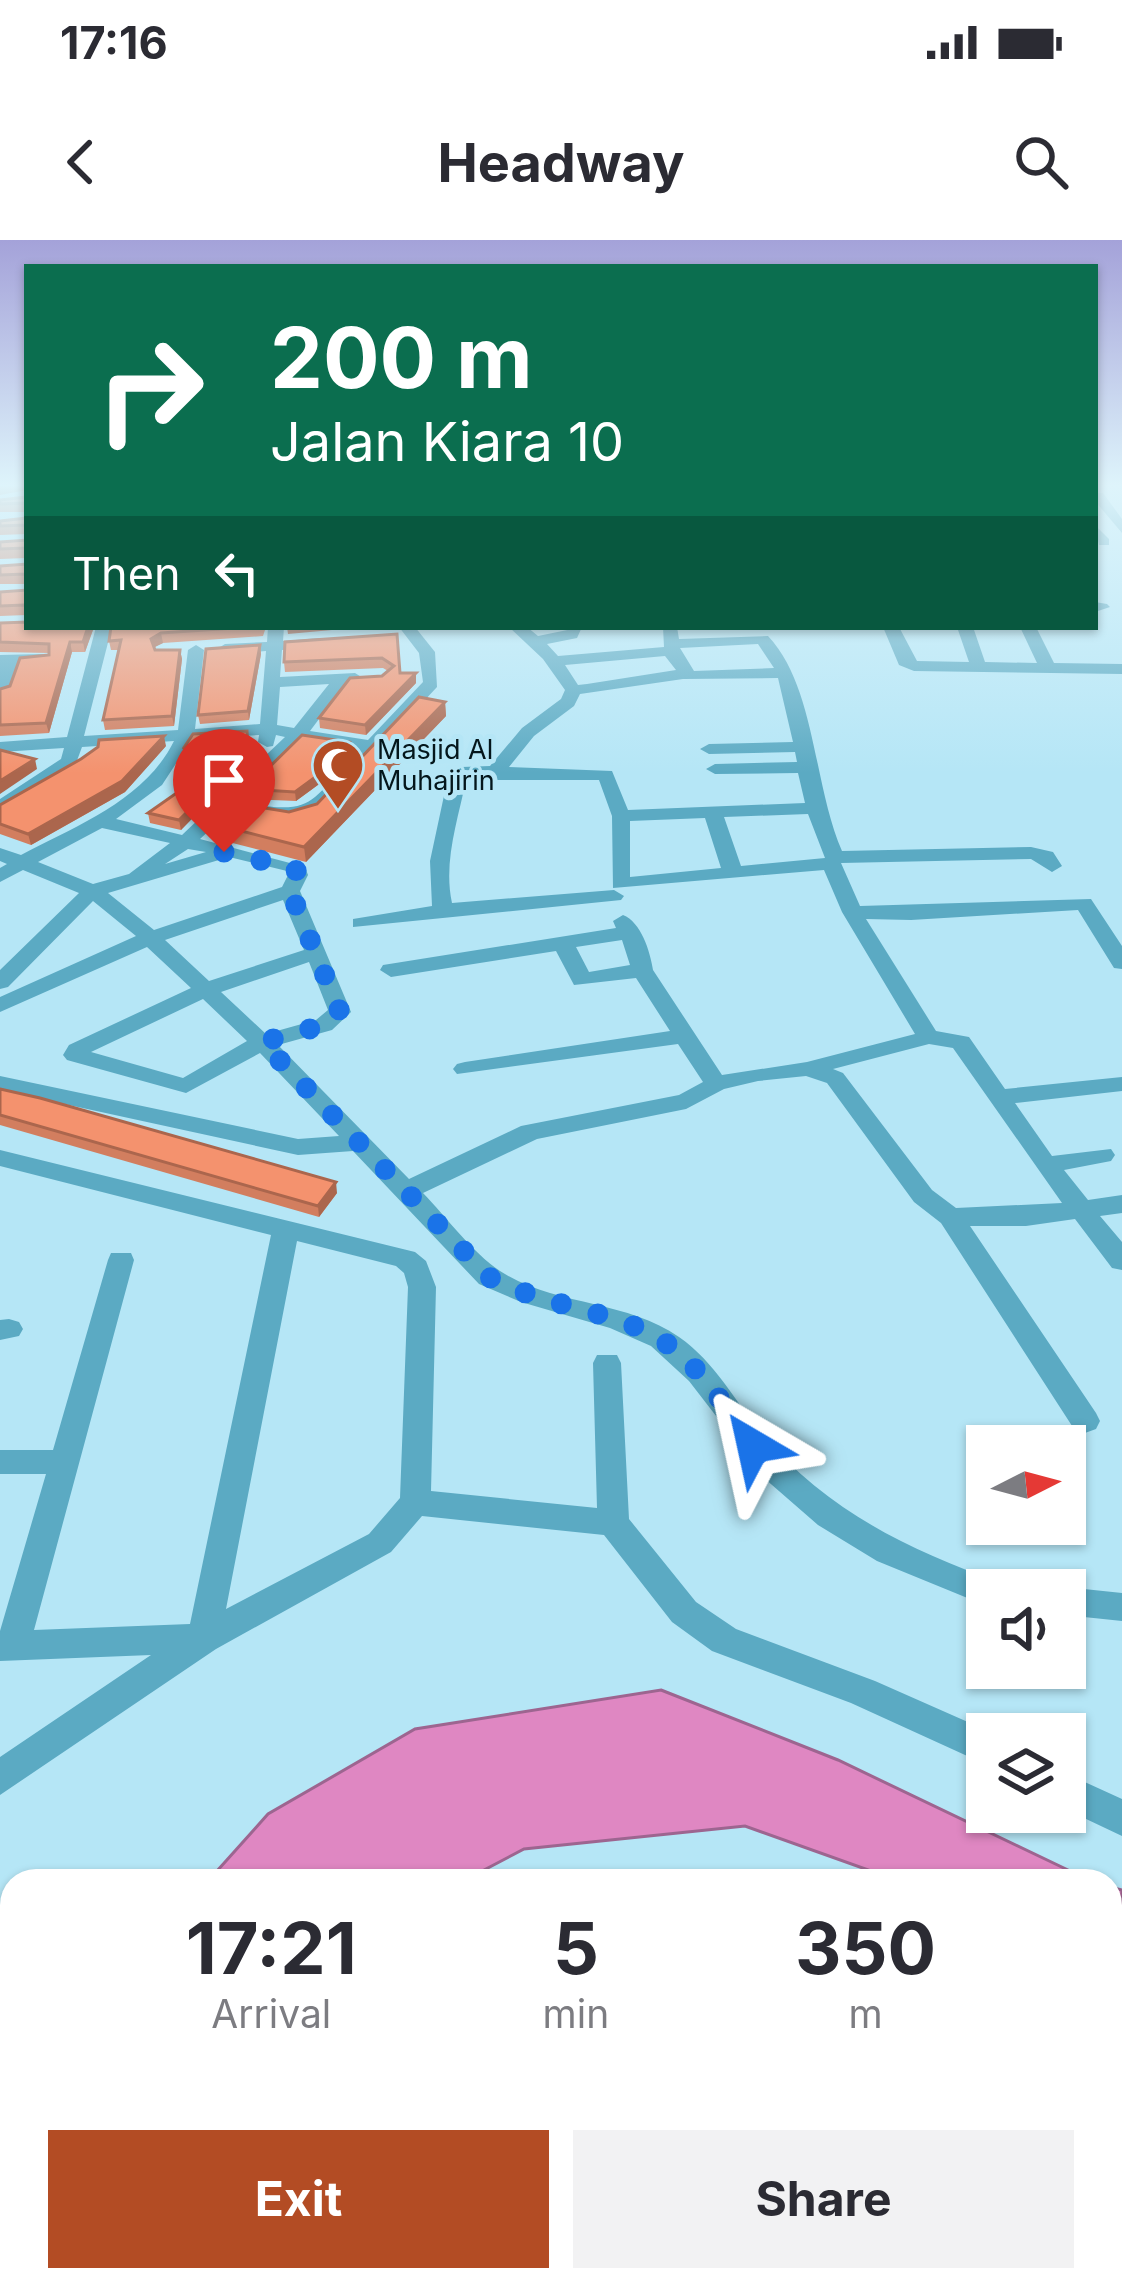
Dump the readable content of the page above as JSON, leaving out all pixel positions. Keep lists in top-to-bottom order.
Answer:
{
  "places": {
    "mosque": ["Masjid Al Muhajirin"]
  },
  "north": "right",
  "page": {
    "status": "17:16",
    "header": "Headway",
    "turn": ["200 m", "Jalan Kiara 10"],
    "then": "Then",
    "eta": [
      "17:21",
      "Arrival",
      "5",
      "min",
      "350",
      "m"
    ],
    "buttons": ["Exit", "Share"]
  }
}
